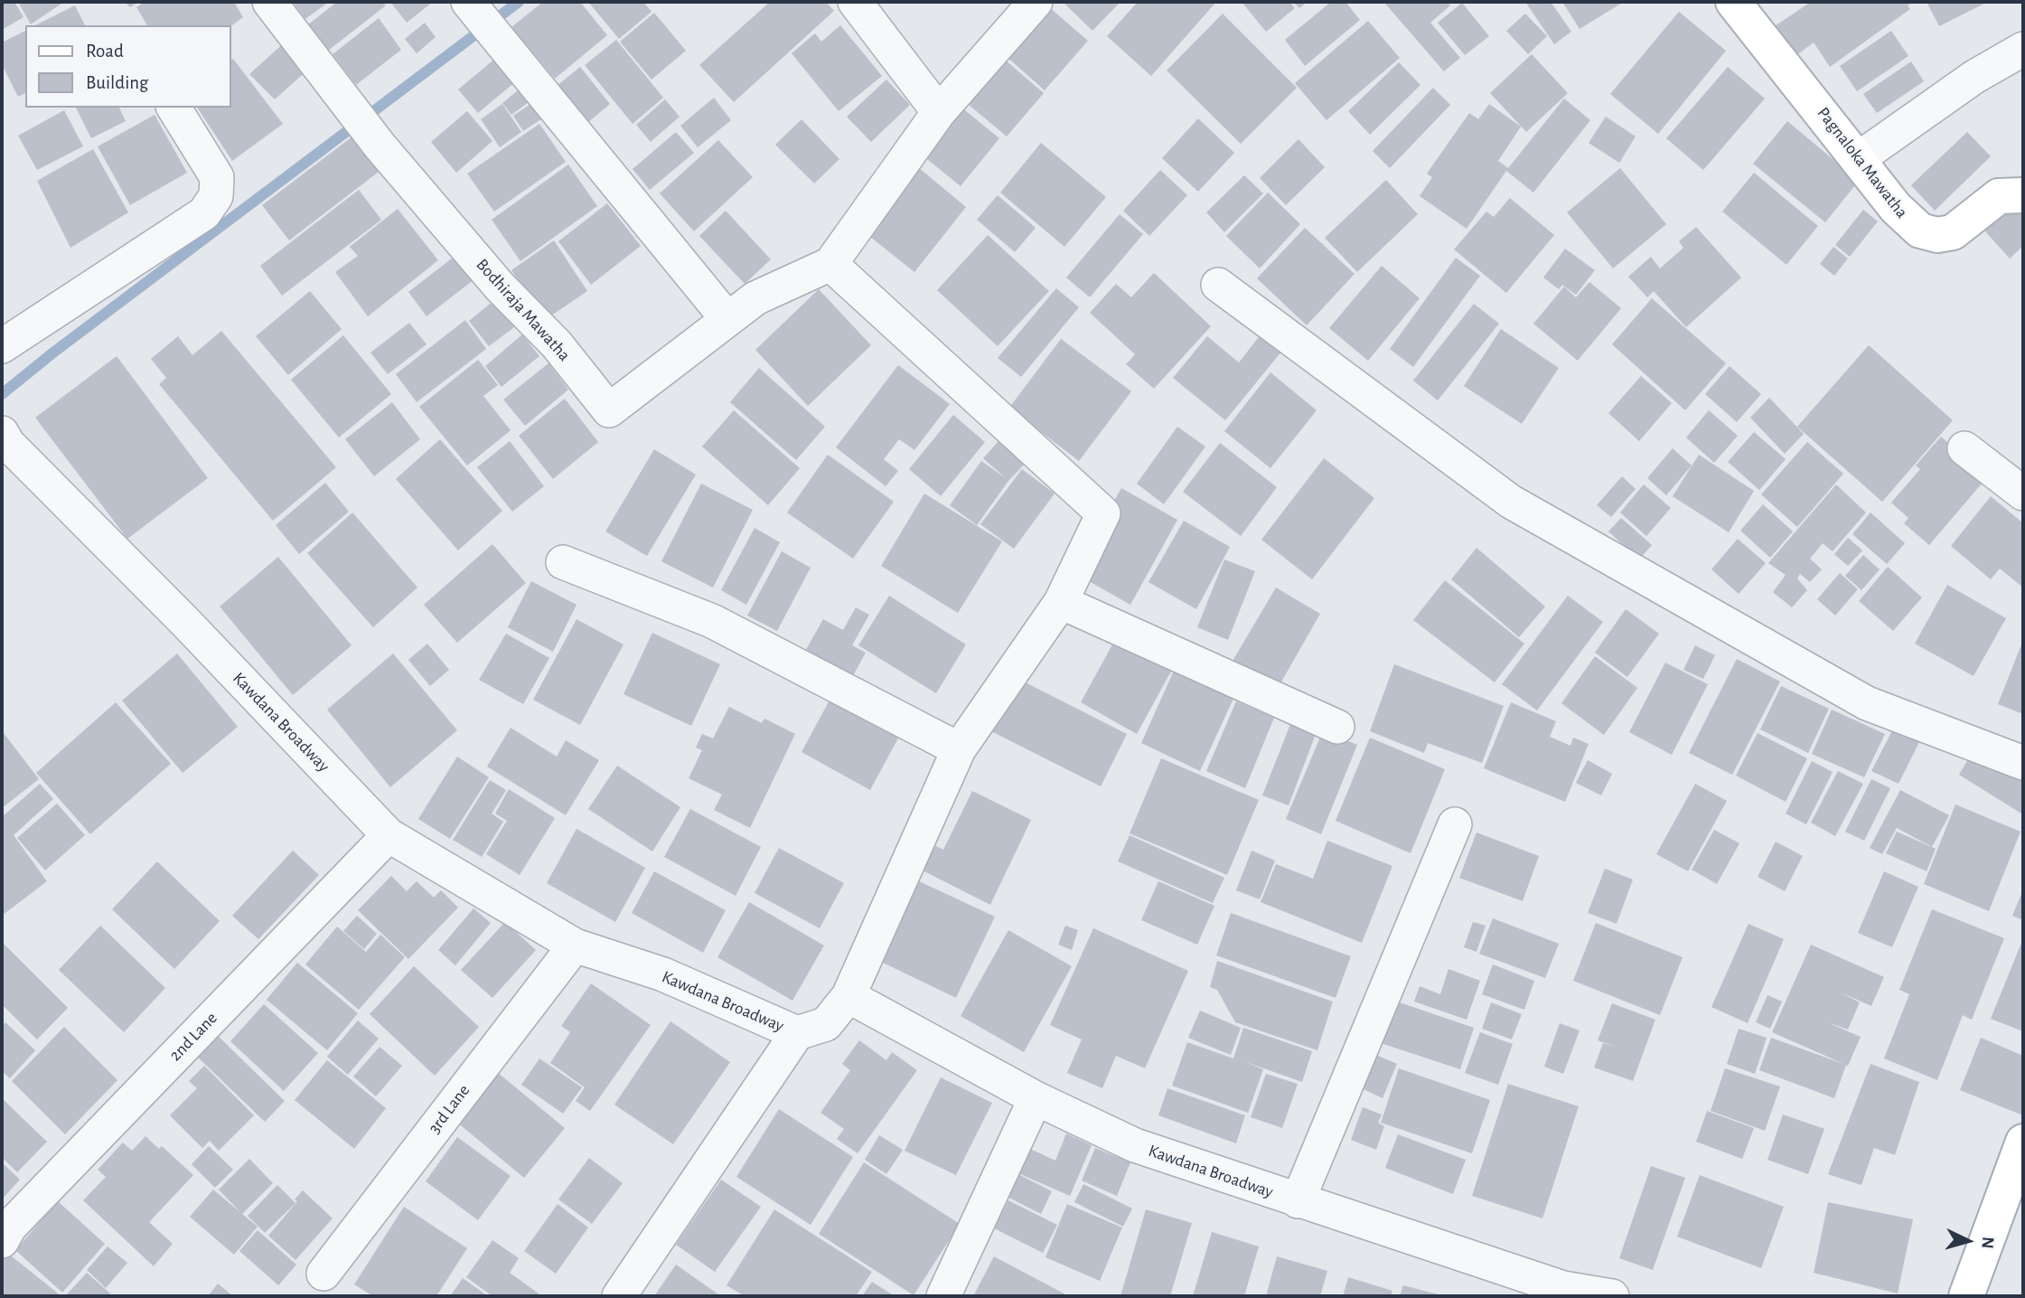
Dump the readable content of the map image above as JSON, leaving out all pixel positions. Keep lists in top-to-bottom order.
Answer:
{
  "streets": {
    "street": [
      "Pagnaloka Mawatha",
      "Bodhiraja Mawatha",
      "Kawdana Broadway",
      "2nd Lane",
      "3rd Lane"
    ]
  },
  "crossings": [
    ["Kawdana Broadway", "2nd Lane"],
    ["Kawdana Broadway", "3rd Lane"]
  ],
  "legend": ["Road", "Building"],
  "north": "right"
}
